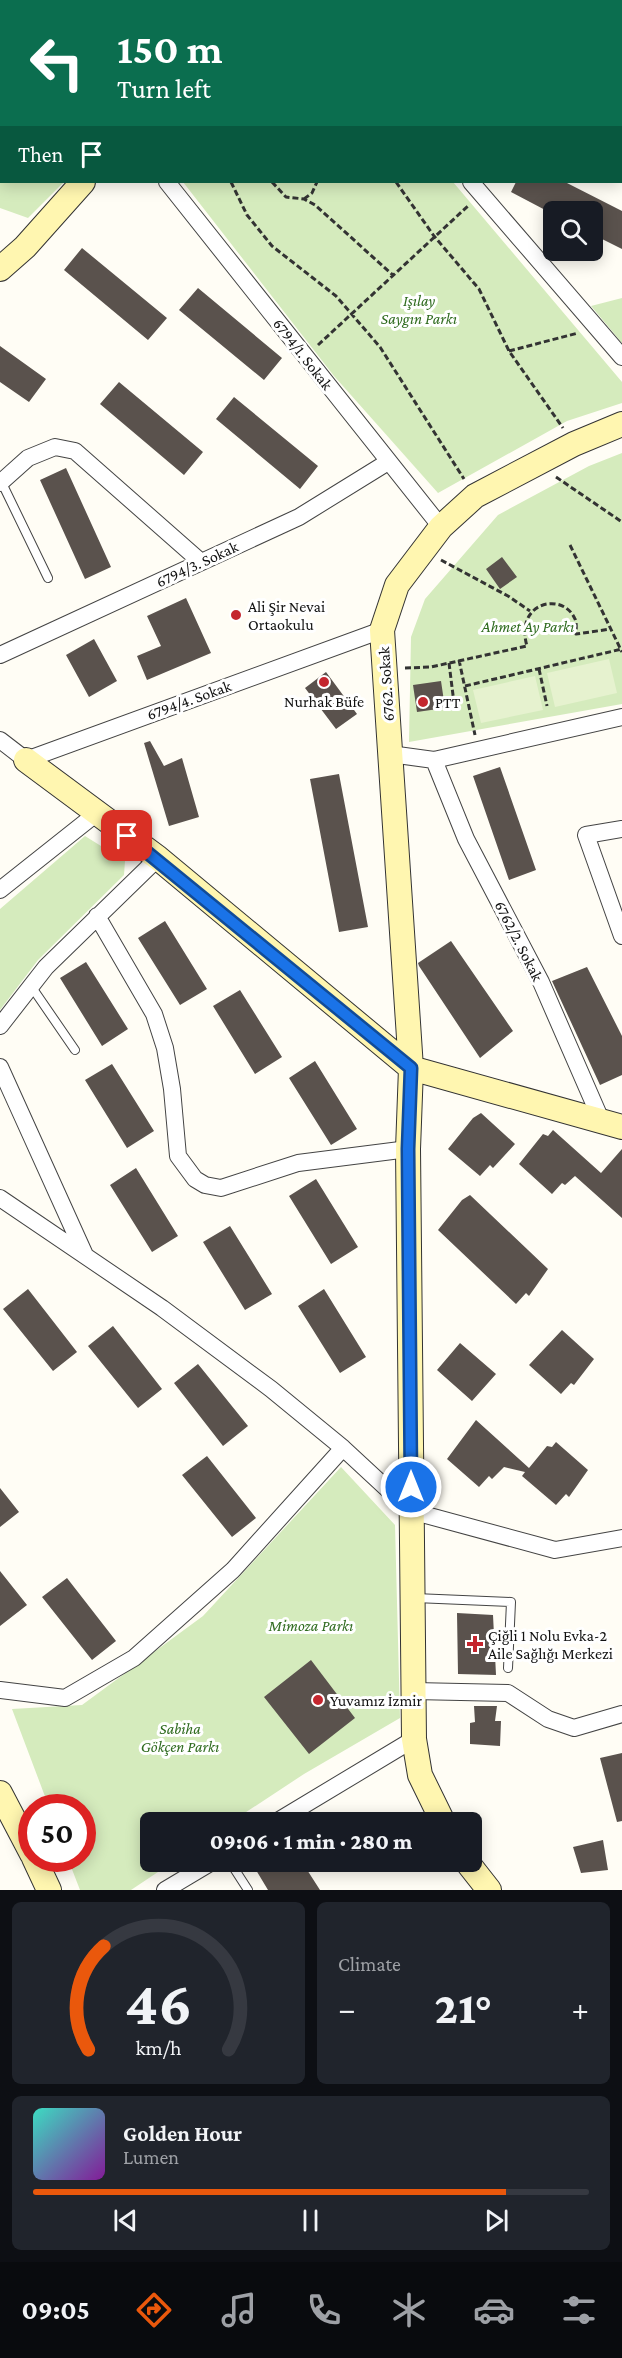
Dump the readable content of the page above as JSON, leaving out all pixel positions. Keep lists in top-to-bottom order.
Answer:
{
  "streets": {
    "street": [
      "6794/1. Sokak",
      "6794/3. Sokak",
      "6762. Sokak",
      "6794/4. Sokak",
      "6762/2. Sokak"
    ]
  },
  "crossings": [
    ["6794/1. Sokak", "6794/3. Sokak"],
    ["6794/1. Sokak", "6762. Sokak"],
    ["6762. Sokak", "6794/4. Sokak"]
  ],
  "parks": [
    "Işılay Saygın Parkı",
    "Ahmet Ay Parkı",
    "Mimoza Parkı",
    "Sabiha Gökçen Parkı"
  ],
  "places": {
    "other": [
      "Ali Şir Nevai Ortaokulu",
      "Nurhak Büfe",
      "PTT",
      "Yuvamız İzmir"
    ],
    "health": ["Çiğli 1 Nolu Evka-2 Aile Sağlığı Merkezi"]
  },
  "page": {
    "turn": ["150 m", "Turn left"],
    "then": "Then",
    "limit": "50",
    "trip": "09:06 · 1 min · 280 m",
    "tile": "Climate",
    "heat": ["−", "21°", "+"],
    "song": ["Golden Hour", "Lumen"],
    "tabs": "09:05",
    "gauge": ["46", "km/h"]
  }
}
